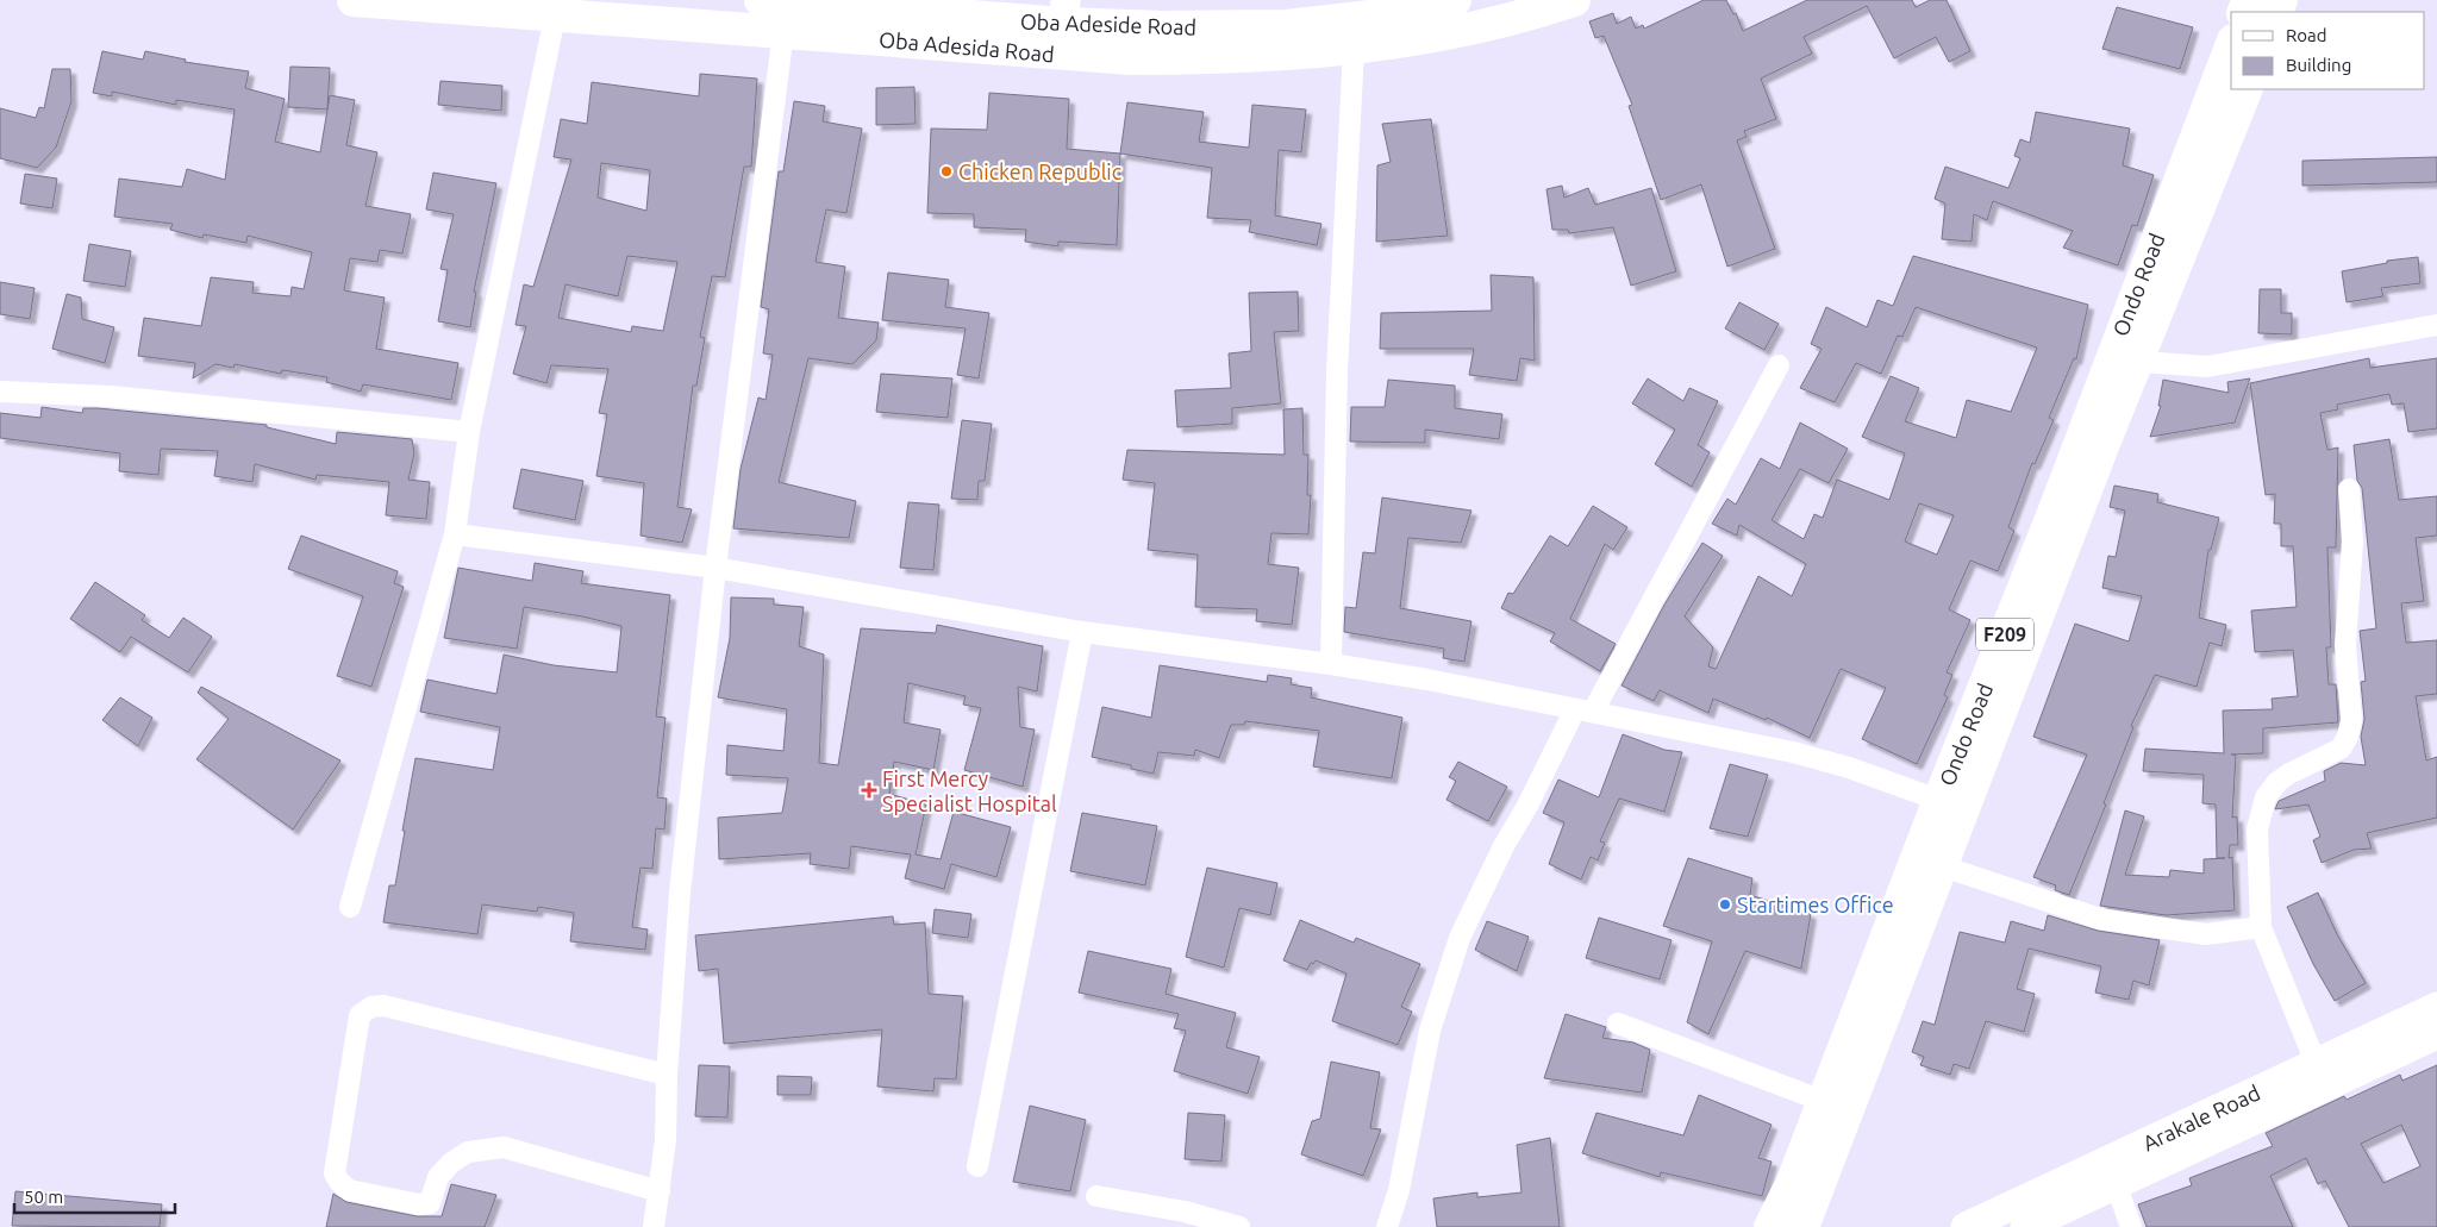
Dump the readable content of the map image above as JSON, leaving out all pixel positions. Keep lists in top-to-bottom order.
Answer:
{
  "streets": {
    "main road": [
      "Oba Adeside Road",
      "Oba Adesida Road",
      "Ondo Road",
      "F209",
      "Arakale Road"
    ]
  },
  "crossings": [
    ["Oba Adeside Road", "Oba Adesida Road"]
  ],
  "places": {
    "other": ["Chicken Republic", "Startimes Office"],
    "health": ["First Mercy Specialist Hospital"]
  },
  "legend": ["Road", "Building"],
  "scale_bar": "50 m"
}
